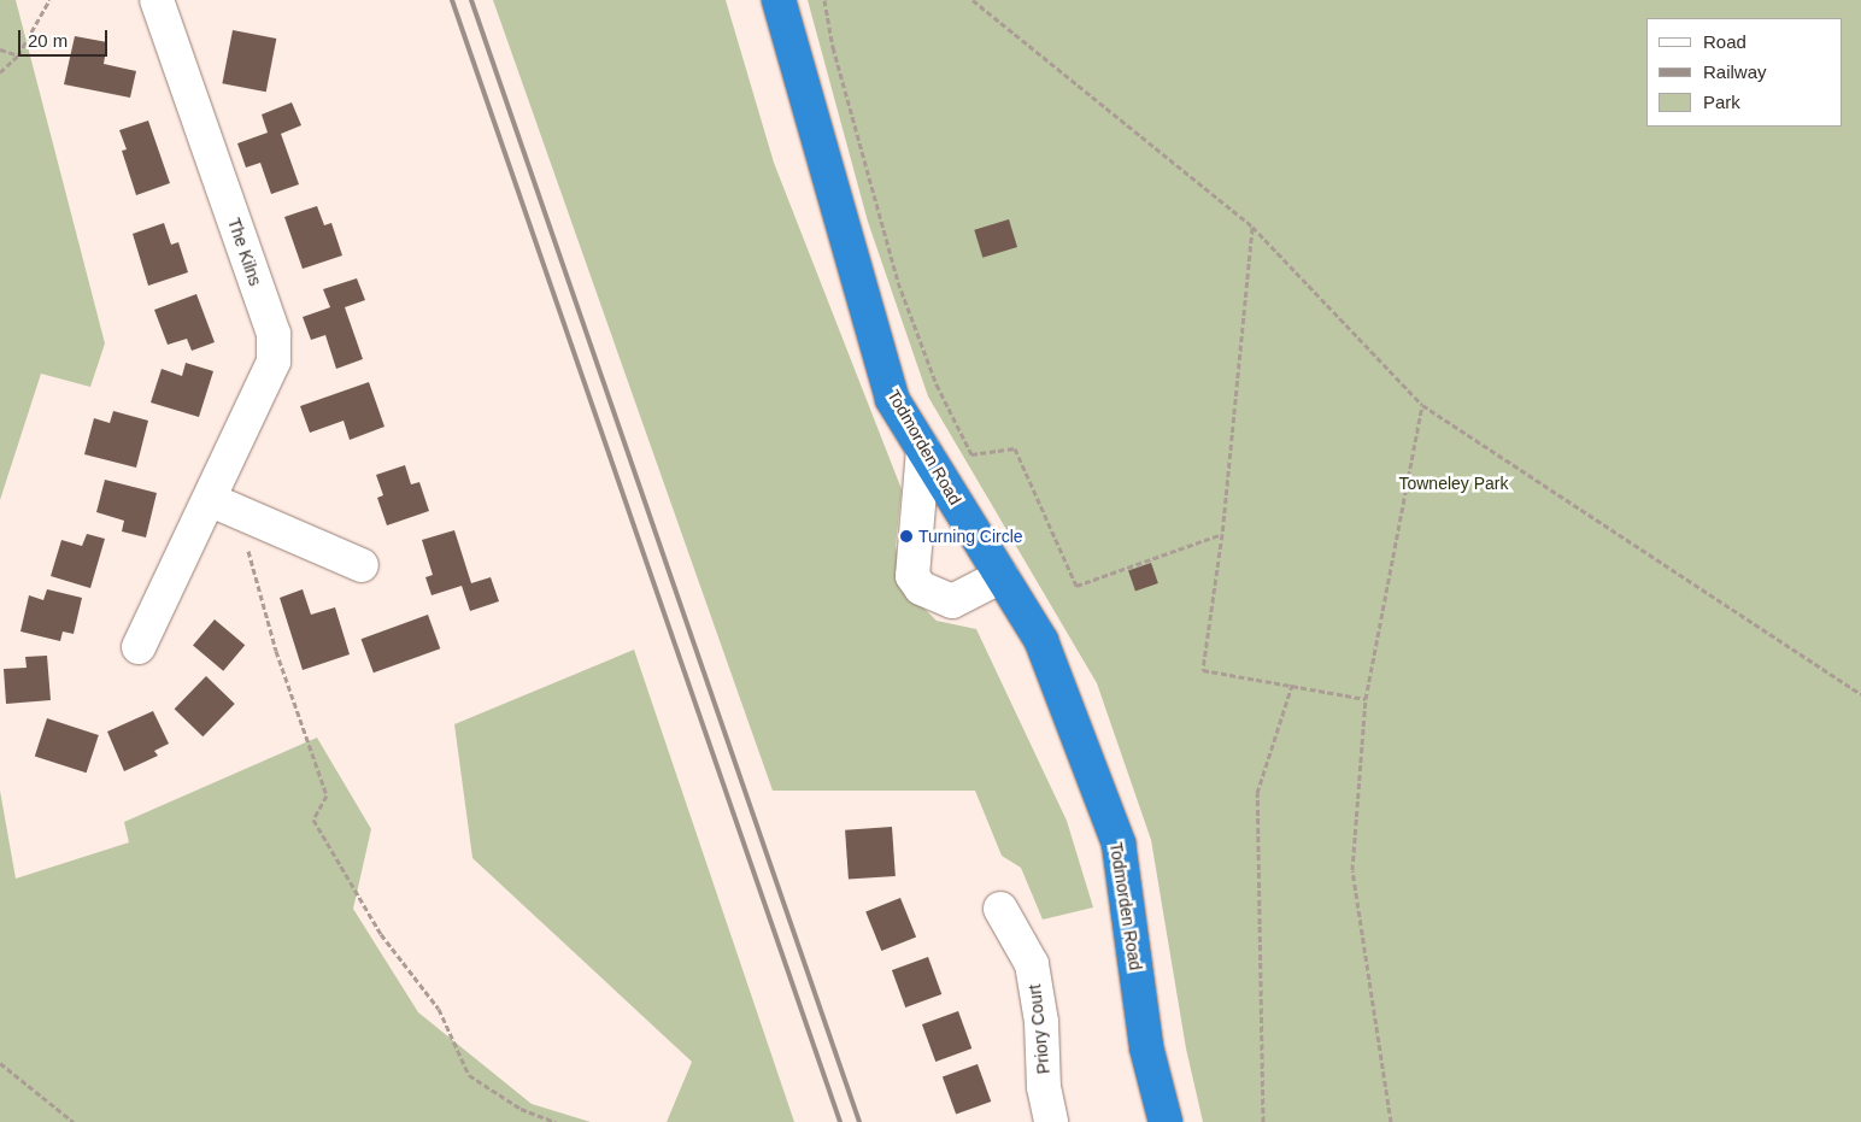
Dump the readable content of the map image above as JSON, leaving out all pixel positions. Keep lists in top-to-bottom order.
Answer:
{
  "streets": {
    "highway": ["Todmorden Road"],
    "street": ["The Kilns", "Priory Court"]
  },
  "parks": ["Towneley Park"],
  "places": ["Turning Circle"],
  "legend": ["Road", "Railway", "Park"],
  "scale_bar": "20 m"
}
